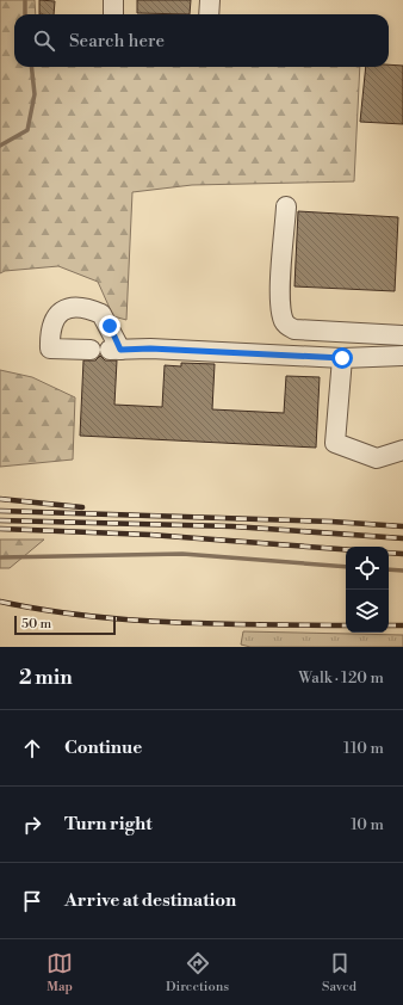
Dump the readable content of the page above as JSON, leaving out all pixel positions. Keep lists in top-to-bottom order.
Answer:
{
  "scale_bar": "50 m",
  "page": {
    "search": "Search here",
    "scale": "50 m",
    "heading": ["2 min", "Walk · 120 m"],
    "list": [
      ["Continue", "110 m"],
      ["Turn right", "10 m"],
      "Arrive at destination"
    ],
    "nav": ["Map", "Directions", "Saved"]
  }
}
